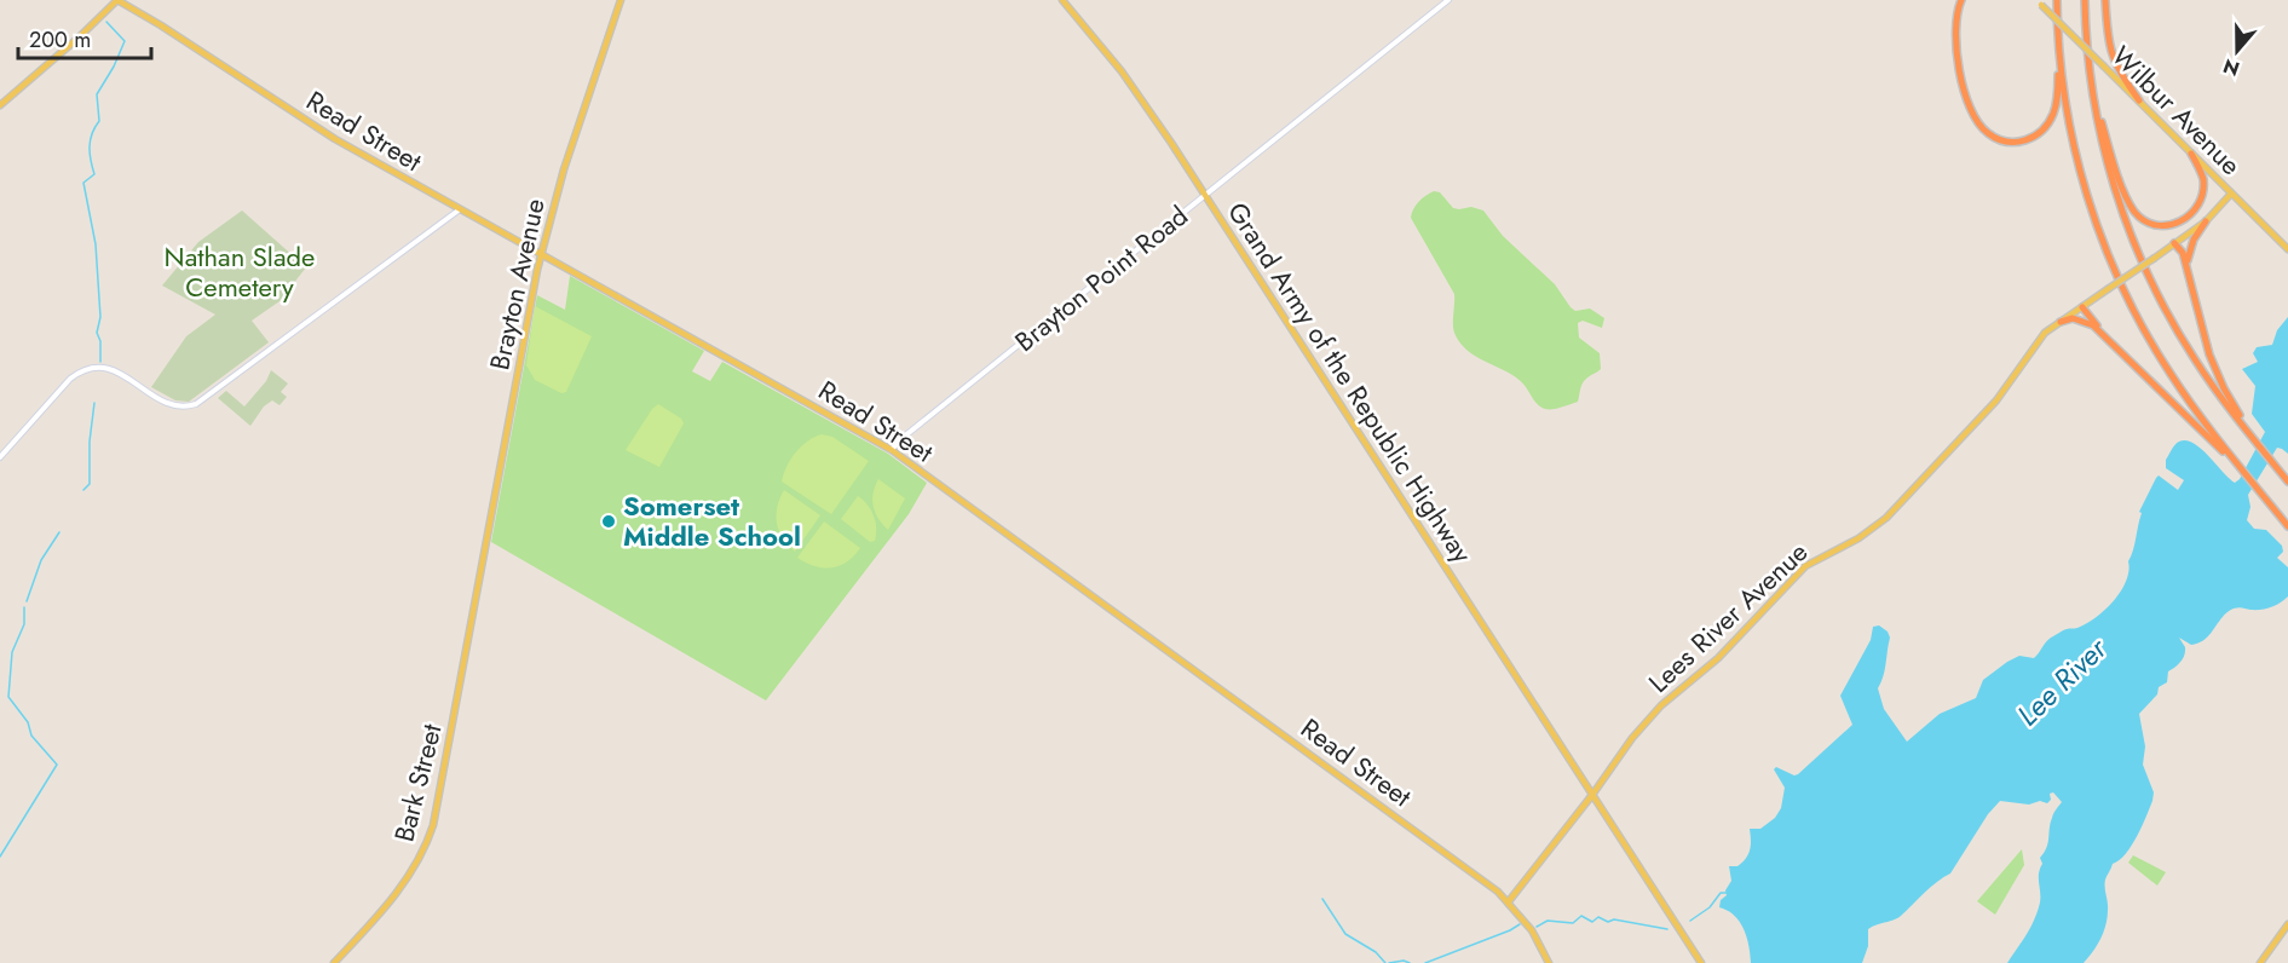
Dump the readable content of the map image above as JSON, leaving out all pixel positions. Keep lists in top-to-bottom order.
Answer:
{
  "streets": {
    "main road": [
      "Wilbur Avenue",
      "Read Street",
      "Brayton Avenue",
      "Grand Army of the Republic Highway",
      "Lees River Avenue",
      "Bark Street"
    ],
    "street": ["Brayton Point Road"]
  },
  "crossings": [
    ["Wilbur Avenue", "Lees River Avenue"],
    ["Read Street", "Brayton Point Road"],
    ["Read Street", "Brayton Avenue"],
    ["Read Street", "Lees River Avenue"],
    ["Brayton Point Road", "Grand Army of the Republic Highway"],
    ["Brayton Avenue", "Bark Street"],
    ["Grand Army of the Republic Highway", "Lees River Avenue"]
  ],
  "water": ["Lee River"],
  "parks": ["Nathan Slade Cemetery"],
  "places": ["Somerset Middle School"],
  "scale_bar": "200 m",
  "north": "bottom"
}
